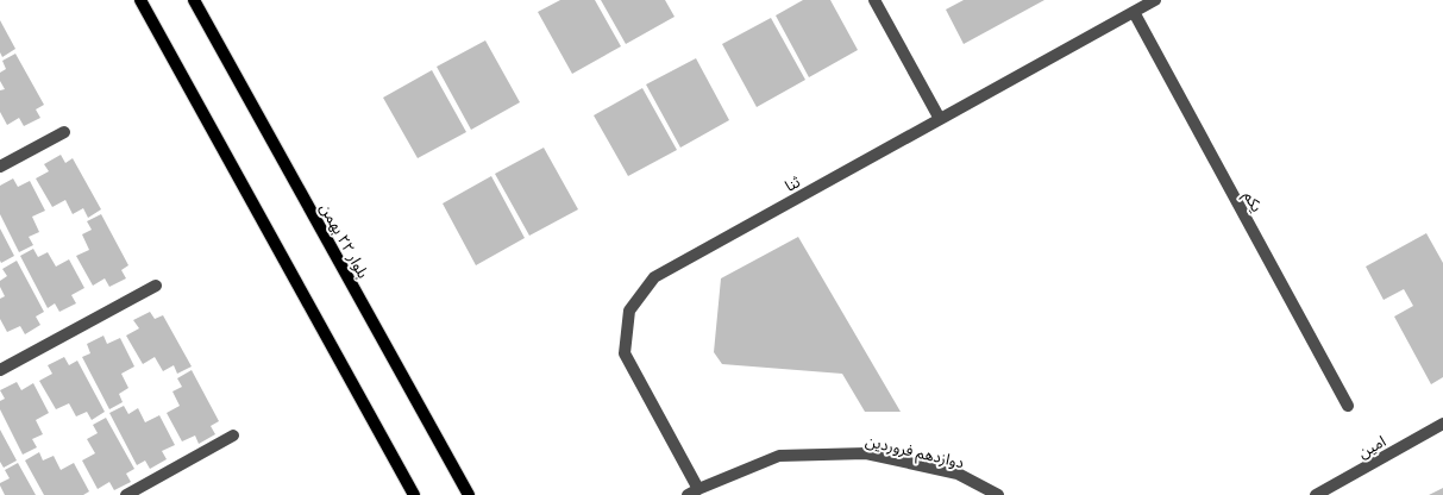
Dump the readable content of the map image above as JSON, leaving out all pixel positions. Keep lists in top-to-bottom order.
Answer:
{
  "streets": {
    "main road": ["بلوار ۲۲ بهمن"],
    "street": [
      "ثنا",
      "یکم",
      "امین",
      "دوازدهم فروردین"
    ]
  },
  "crossings": [
    ["ثنا", "یکم"],
    ["ثنا", "دوازدهم فروردین"]
  ]
}
